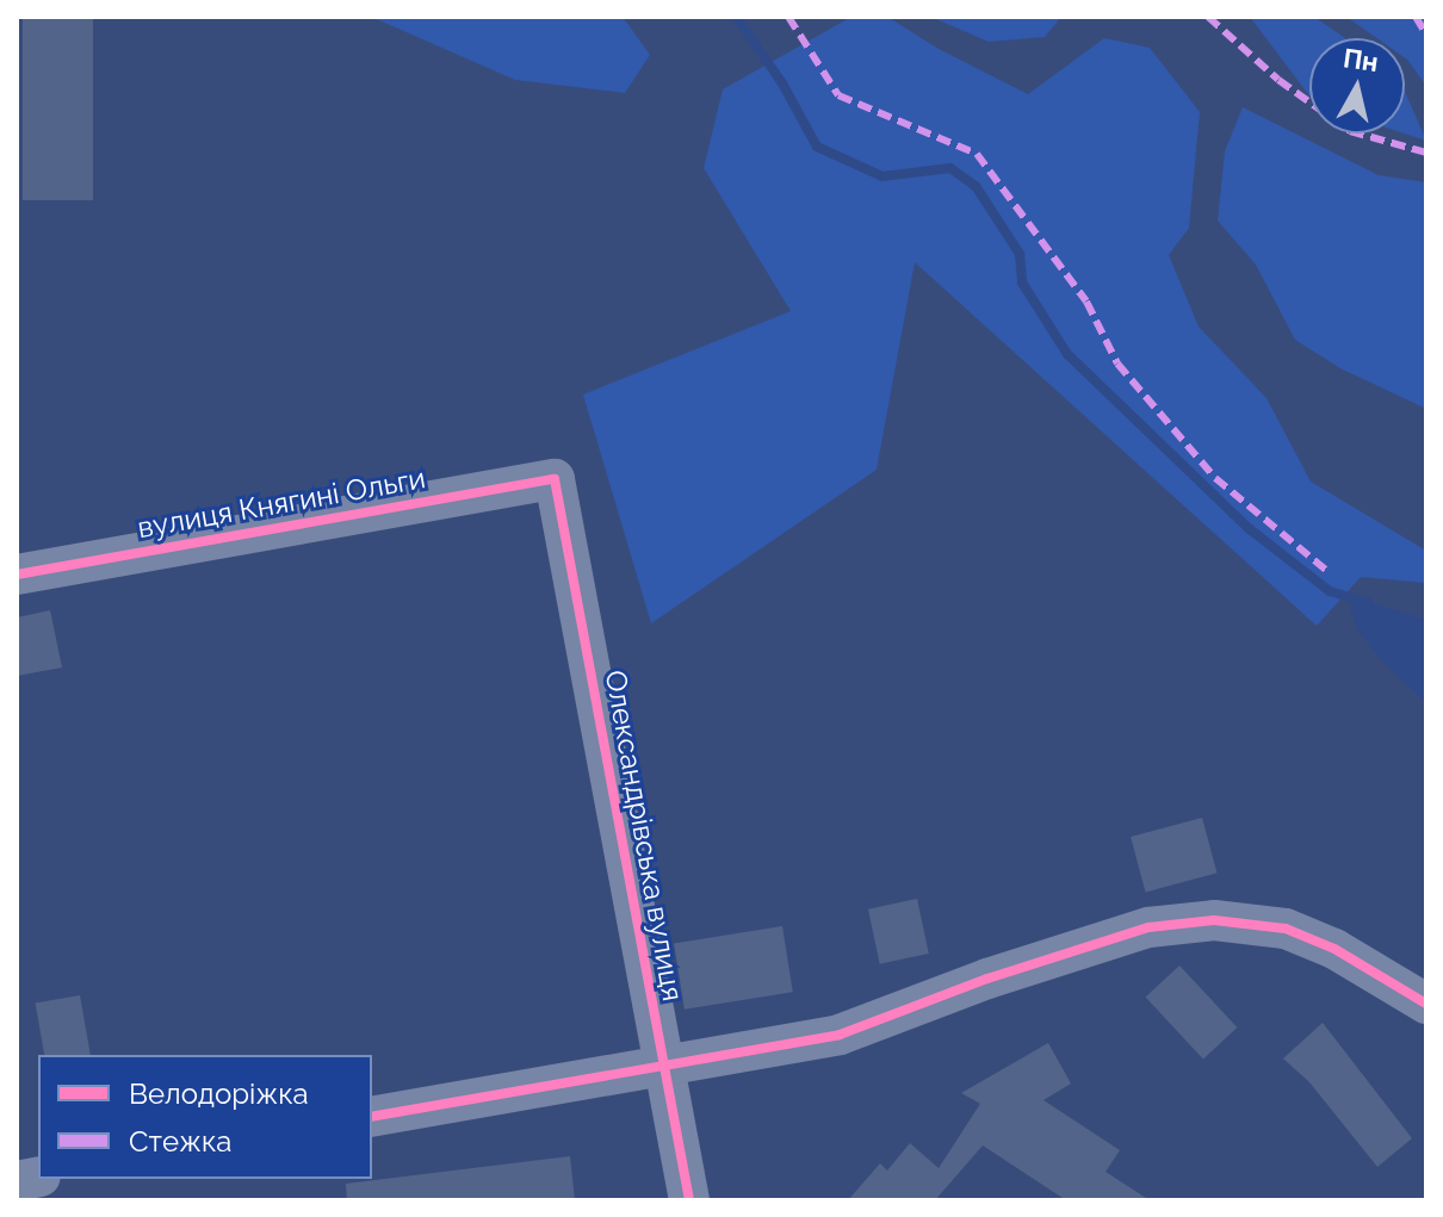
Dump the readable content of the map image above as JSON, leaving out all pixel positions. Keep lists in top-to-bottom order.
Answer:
{
  "streets": {
    "street": ["вулиця Княгині Ольги", "Олександрівська вулиця"]
  },
  "crossings": [
    ["вулиця Княгині Ольги", "Олександрівська вулиця"]
  ],
  "legend": ["Велодоріжка", "Стежка"],
  "north": "top"
}
